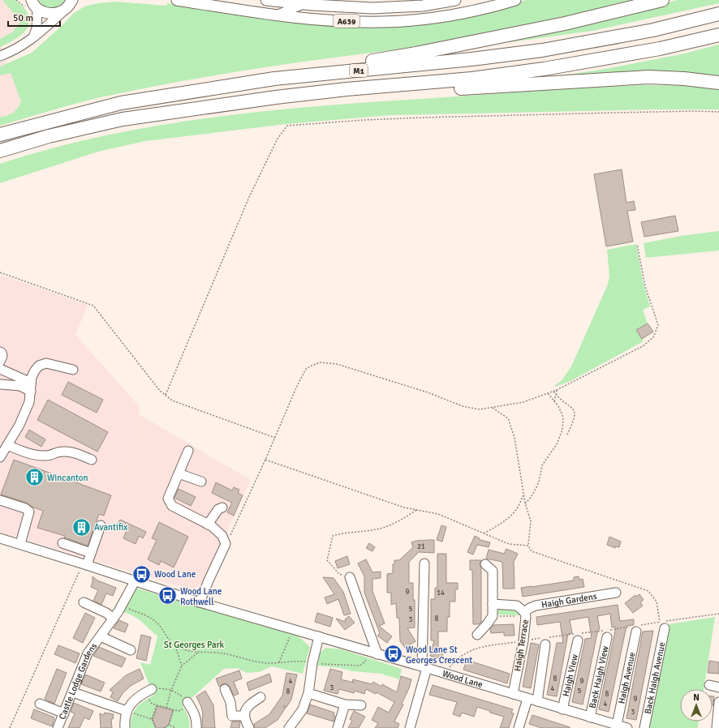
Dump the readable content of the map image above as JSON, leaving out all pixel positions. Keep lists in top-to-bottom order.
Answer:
{
  "streets": {
    "highway": ["M1"],
    "main road": ["A639"],
    "street": [
      "Haigh Gardens",
      "Haigh Terrace",
      "Haigh View",
      "Back Haigh View",
      "Haigh Avenue",
      "Back Haigh Avenue",
      "Wood Lane",
      "Castle Lodge Gardens"
    ]
  },
  "crossings": [
    ["Haigh Gardens", "Haigh Terrace"],
    ["Haigh Terrace", "Wood Lane"],
    ["Haigh View", "Wood Lane"],
    ["Back Haigh View", "Wood Lane"],
    ["Haigh Avenue", "Wood Lane"],
    ["Wood Lane", "Castle Lodge Gardens"]
  ],
  "parks": ["St Georges Park"],
  "places": {
    "building": ["Wincanton", "Avantifix"],
    "bus stop": ["Wood Lane", "Wood Lane Rothwell", "Wood Lane St Georges Crescent"]
  },
  "house_numbers": [
    "21",
    "9",
    "14",
    "5",
    "8",
    "3",
    "8",
    "4",
    "9",
    "3",
    "4",
    "5",
    "8",
    "8",
    "9",
    "4",
    "3"
  ],
  "scale_bar": "50 m",
  "north": "top"
}
